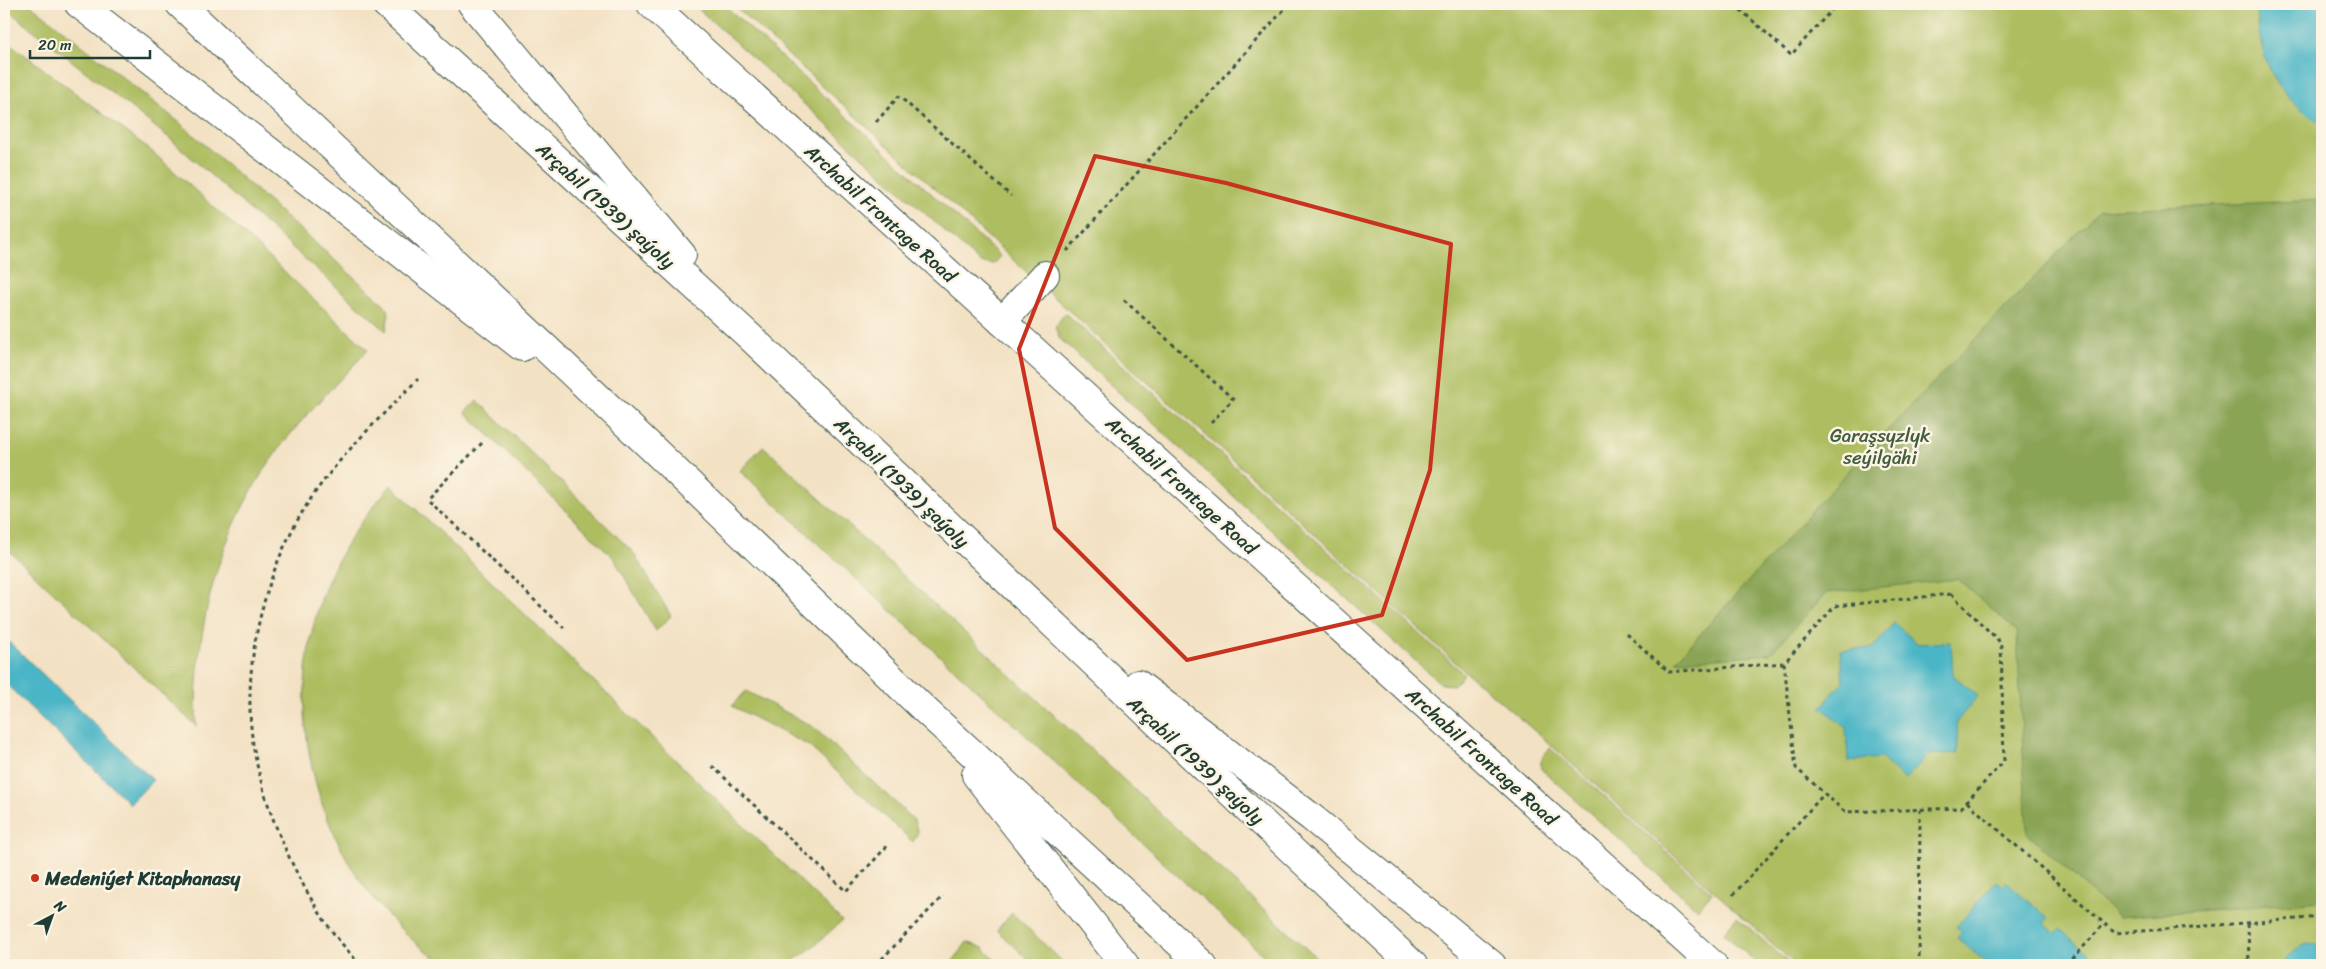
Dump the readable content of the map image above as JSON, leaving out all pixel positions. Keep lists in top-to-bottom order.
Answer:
{
  "streets": {
    "main road": ["Arçabil (1939) şaýoly", "Archabil Frontage Road"]
  },
  "parks": ["Garaşsyzlyk seýilgähi"],
  "places": ["Medeniýet Kitaphanasy"],
  "scale_bar": "20 m",
  "north": "top right"
}
